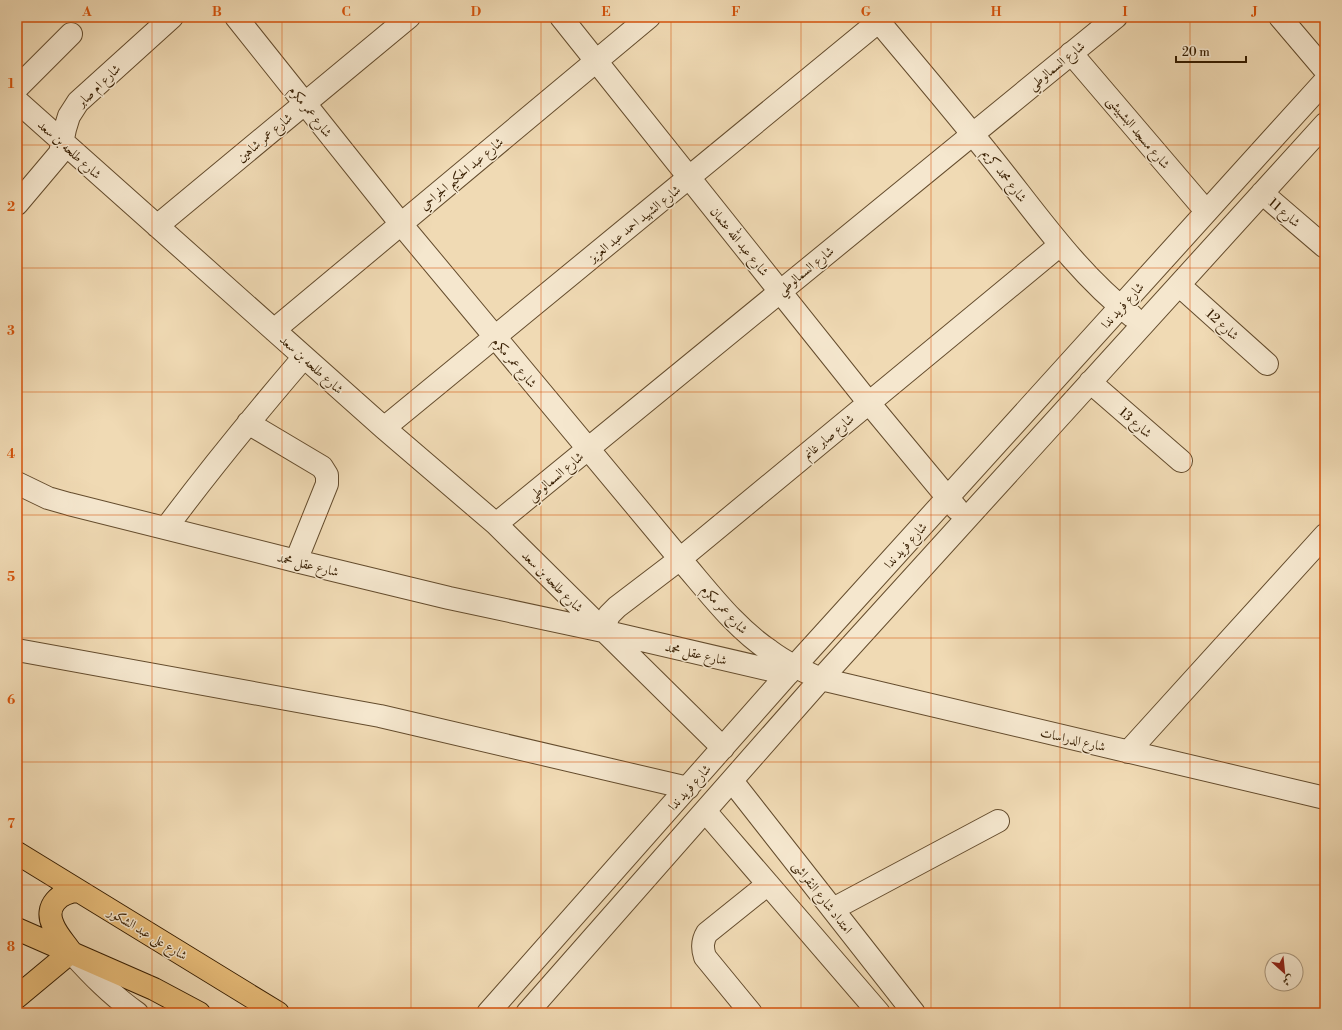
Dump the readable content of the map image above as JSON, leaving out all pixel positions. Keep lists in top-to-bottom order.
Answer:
{
  "streets": {
    "main road": ["شارع على عبد الشكور"],
    "street": [
      "شارع السمالوطي",
      "شارع ام صابر",
      "شارع عمر مكرم",
      "شارع مسجد البشبيشى",
      "شارع عمر شاهين",
      "شارع طلحه بن سعد",
      "شارع عبد الحكيم الجراحي",
      "شارع محمد كريم",
      "شارع 11",
      "شارع الشهيد احمد عبد العزيز",
      "شارع عبد الله عثمان",
      "شارع فريد ندا",
      "شارع 12",
      "شارع 13",
      "شارع صابر غانم",
      "شارع عقل محمد",
      "شارع الدراسات",
      "امتداد شارع النقراشى"
    ]
  },
  "crossings": [
    ["شارع السمالوطي", "شارع عمر مكرم"],
    ["شارع السمالوطي", "شارع مسجد البشبيشى"],
    ["شارع السمالوطي", "شارع طلحه بن سعد"],
    ["شارع السمالوطي", "شارع محمد كريم"],
    ["شارع السمالوطي", "شارع عبد الله عثمان"],
    ["شارع ام صابر", "شارع طلحه بن سعد"],
    ["شارع عمر مكرم", "شارع عمر شاهين"],
    ["شارع عمر مكرم", "شارع عبد الحكيم الجراحي"],
    ["شارع عمر مكرم", "شارع الشهيد احمد عبد العزيز"],
    ["شارع عمر مكرم", "شارع فريد ندا"],
    ["شارع عمر مكرم", "شارع صابر غانم"],
    ["شارع عمر مكرم", "شارع عقل محمد"],
    ["شارع عمر مكرم", "شارع الدراسات"],
    ["شارع مسجد البشبيشى", "شارع فريد ندا"],
    ["شارع عمر شاهين", "شارع طلحه بن سعد"],
    ["شارع طلحه بن سعد", "شارع عبد الحكيم الجراحي"],
    ["شارع طلحه بن سعد", "شارع الشهيد احمد عبد العزيز"],
    ["شارع طلحه بن سعد", "شارع صابر غانم"],
    ["شارع طلحه بن سعد", "شارع عقل محمد"],
    ["شارع عبد الحكيم الجراحي", "شارع عبد الله عثمان"],
    ["شارع محمد كريم", "شارع الشهيد احمد عبد العزيز"],
    ["شارع محمد كريم", "شارع فريد ندا"],
    ["شارع محمد كريم", "شارع صابر غانم"],
    ["شارع 11", "شارع فريد ندا"],
    ["شارع الشهيد احمد عبد العزيز", "شارع عبد الله عثمان"],
    ["شارع عبد الله عثمان", "شارع فريد ندا"],
    ["شارع عبد الله عثمان", "شارع صابر غانم"],
    ["شارع فريد ندا", "شارع 12"],
    ["شارع فريد ندا", "شارع 13"],
    ["شارع فريد ندا", "شارع عقل محمد"],
    ["شارع فريد ندا", "شارع الدراسات"],
    ["شارع فريد ندا", "امتداد شارع النقراشى"],
    ["شارع صابر غانم", "شارع عقل محمد"]
  ],
  "scale_bar": "20 m",
  "north": "bottom right",
  "grid": {
    "columns": [
      "A",
      "B",
      "C",
      "D",
      "E",
      "F",
      "G",
      "H",
      "I",
      "J"
    ],
    "rows": [
      "1",
      "2",
      "3",
      "4",
      "5",
      "6",
      "7",
      "8"
    ]
  }
}
